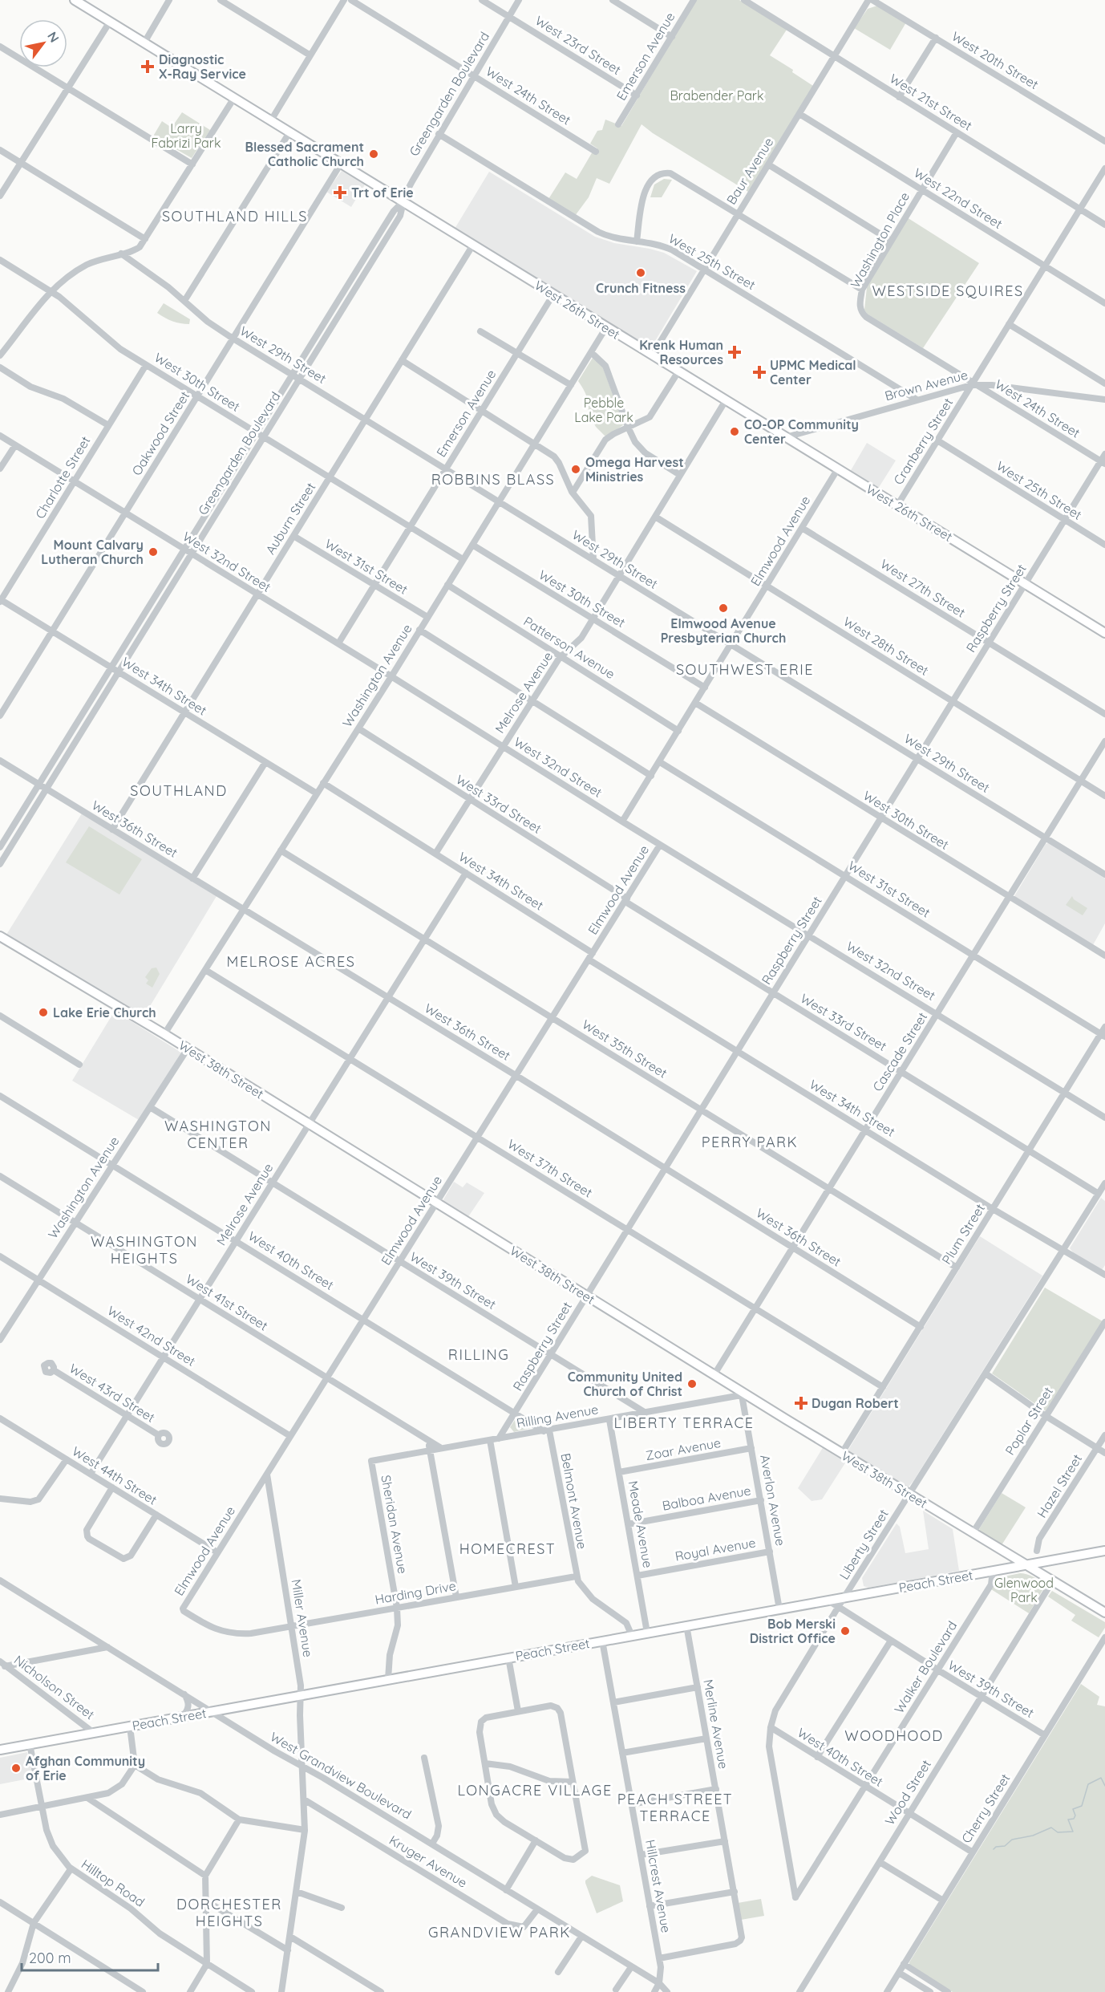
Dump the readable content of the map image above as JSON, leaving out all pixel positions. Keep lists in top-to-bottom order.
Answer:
{
  "streets": {
    "main road": ["West 26th Street", "West 38th Street", "Peach Street"],
    "street": [
      "West 23rd Street",
      "Emerson Avenue",
      "West 20th Street",
      "Greengarden Boulevard",
      "West 24th Street",
      "West 21st Street",
      "Baur Avenue",
      "West 22nd Street",
      "Washington Place",
      "West 25th Street",
      "West 29th Street",
      "West 30th Street",
      "Brown Avenue",
      "Oakwood Street",
      "Cranberry Street",
      "Charlotte Street",
      "Auburn Street",
      "Elmwood Avenue",
      "West 32nd Street",
      "West 31st Street",
      "West 27th Street",
      "Raspberry Street",
      "West 28th Street",
      "Patterson Avenue",
      "Washington Avenue",
      "West 34th Street",
      "Melrose Avenue",
      "West 33rd Street",
      "West 36th Street",
      "West 35th Street",
      "Cascade Street",
      "West 37th Street",
      "Plum Street",
      "West 40th Street",
      "West 39th Street",
      "West 41st Street",
      "West 42nd Street",
      "West 43rd Street",
      "Rilling Avenue",
      "Poplar Street",
      "Zoar Avenue",
      "West 44th Street",
      "Hazel Street",
      "Balboa Avenue",
      "Averlon Avenue",
      "Belmont Avenue",
      "Sheridan Avenue",
      "Meade Avenue",
      "Liberty Street",
      "Royal Avenue",
      "Harding Drive",
      "Miller Avenue",
      "Walker Boulevard",
      "Nicholson Street",
      "Merline Avenue",
      "West Grandview Boulevard",
      "Wood Street",
      "Cherry Street",
      "Kruger Avenue",
      "Hilltop Road",
      "Hillcrest Avenue"
    ]
  },
  "crossings": [
    ["West 23rd Street", "Emerson Avenue"],
    ["West 23rd Street", "Greengarden Boulevard"],
    ["Emerson Avenue", "West 26th Street"],
    ["Emerson Avenue", "West 29th Street"],
    ["Emerson Avenue", "West 30th Street"],
    ["Emerson Avenue", "West 32nd Street"],
    ["Emerson Avenue", "West 31st Street"],
    ["Greengarden Boulevard", "West 24th Street"],
    ["Greengarden Boulevard", "West 25th Street"],
    ["Greengarden Boulevard", "West 26th Street"],
    ["Greengarden Boulevard", "West 29th Street"],
    ["Greengarden Boulevard", "West 30th Street"],
    ["Greengarden Boulevard", "West 32nd Street"],
    ["Greengarden Boulevard", "West 34th Street"],
    ["Greengarden Boulevard", "West 36th Street"],
    ["West 24th Street", "Washington Place"],
    ["West 24th Street", "Brown Avenue"],
    ["West 24th Street", "Cranberry Street"],
    ["West 24th Street", "Raspberry Street"],
    ["West 21st Street", "Baur Avenue"],
    ["West 21st Street", "Washington Place"],
    ["West 21st Street", "Cranberry Street"],
    ["Baur Avenue", "West 22nd Street"],
    ["Baur Avenue", "West 25th Street"],
    ["Baur Avenue", "West 26th Street"],
    ["West 22nd Street", "Washington Place"],
    ["West 22nd Street", "Cranberry Street"],
    ["West 25th Street", "Brown Avenue"],
    ["West 25th Street", "Cranberry Street"],
    ["West 25th Street", "Raspberry Street"],
    ["West 26th Street", "Brown Avenue"],
    ["West 26th Street", "Oakwood Street"],
    ["West 26th Street", "Cranberry Street"],
    ["West 26th Street", "Auburn Street"],
    ["West 26th Street", "Elmwood Avenue"],
    ["West 26th Street", "Raspberry Street"],
    ["West 26th Street", "Washington Avenue"],
    ["West 26th Street", "Melrose Avenue"],
    ["West 29th Street", "Oakwood Street"],
    ["West 29th Street", "Auburn Street"],
    ["West 29th Street", "Elmwood Avenue"],
    ["West 29th Street", "Raspberry Street"],
    ["West 29th Street", "Washington Avenue"],
    ["West 29th Street", "Melrose Avenue"],
    ["West 29th Street", "Cascade Street"],
    ["West 30th Street", "Oakwood Street"],
    ["West 30th Street", "Charlotte Street"],
    ["West 30th Street", "Auburn Street"],
    ["West 30th Street", "Elmwood Avenue"],
    ["West 30th Street", "Raspberry Street"],
    ["West 30th Street", "Washington Avenue"],
    ["West 30th Street", "Melrose Avenue"],
    ["West 30th Street", "Cascade Street"],
    ["Brown Avenue", "Cranberry Street"],
    ["Oakwood Street", "West 32nd Street"],
    ["Oakwood Street", "West 34th Street"],
    ["Charlotte Street", "West 32nd Street"],
    ["Charlotte Street", "West 34th Street"],
    ["Auburn Street", "West 32nd Street"],
    ["Auburn Street", "West 31st Street"],
    ["Auburn Street", "West 34th Street"],
    ["Auburn Street", "West 36th Street"],
    ["Elmwood Avenue", "West 32nd Street"],
    ["Elmwood Avenue", "West 31st Street"],
    ["Elmwood Avenue", "West 27th Street"],
    ["Elmwood Avenue", "West 28th Street"],
    ["Elmwood Avenue", "Patterson Avenue"],
    ["Elmwood Avenue", "West 34th Street"],
    ["Elmwood Avenue", "West 33rd Street"],
    ["Elmwood Avenue", "West 36th Street"],
    ["Elmwood Avenue", "West 35th Street"],
    ["Elmwood Avenue", "West 38th Street"],
    ["Elmwood Avenue", "West 37th Street"],
    ["Elmwood Avenue", "West 40th Street"],
    ["Elmwood Avenue", "West 39th Street"],
    ["Elmwood Avenue", "West 41st Street"],
    ["Elmwood Avenue", "West 42nd Street"],
    ["Elmwood Avenue", "West 44th Street"],
    ["Elmwood Avenue", "Harding Drive"],
    ["Elmwood Avenue", "Miller Avenue"],
    ["West 32nd Street", "Raspberry Street"],
    ["West 32nd Street", "Washington Avenue"],
    ["West 32nd Street", "Melrose Avenue"],
    ["West 32nd Street", "Cascade Street"],
    ["West 32nd Street", "Plum Street"],
    ["West 31st Street", "Raspberry Street"],
    ["West 31st Street", "Washington Avenue"],
    ["West 31st Street", "Cascade Street"],
    ["West 31st Street", "Plum Street"],
    ["West 27th Street", "Raspberry Street"],
    ["Raspberry Street", "West 28th Street"],
    ["Raspberry Street", "West 34th Street"],
    ["Raspberry Street", "West 33rd Street"],
    ["Raspberry Street", "West 36th Street"],
    ["Raspberry Street", "West 35th Street"],
    ["Raspberry Street", "West 38th Street"],
    ["Raspberry Street", "West 37th Street"],
    ["Raspberry Street", "West 40th Street"],
    ["Raspberry Street", "West 39th Street"],
    ["Raspberry Street", "Rilling Avenue"],
    ["West 28th Street", "Melrose Avenue"],
    ["West 28th Street", "Cascade Street"],
    ["Patterson Avenue", "Washington Avenue"],
    ["Patterson Avenue", "Melrose Avenue"],
    ["Washington Avenue", "West 34th Street"],
    ["Washington Avenue", "West 33rd Street"],
    ["Washington Avenue", "West 36th Street"],
    ["Washington Avenue", "West 35th Street"],
    ["Washington Avenue", "West 38th Street"],
    ["Washington Avenue", "West 37th Street"],
    ["Washington Avenue", "West 40th Street"],
    ["Washington Avenue", "West 39th Street"],
    ["Washington Avenue", "West 41st Street"],
    ["Washington Avenue", "West 42nd Street"],
    ["West 34th Street", "Melrose Avenue"],
    ["West 34th Street", "Cascade Street"],
    ["West 34th Street", "Plum Street"],
    ["West 34th Street", "Liberty Street"],
    ["Melrose Avenue", "West 33rd Street"],
    ["Melrose Avenue", "West 36th Street"],
    ["Melrose Avenue", "West 35th Street"],
    ["Melrose Avenue", "West 38th Street"],
    ["Melrose Avenue", "West 37th Street"],
    ["Melrose Avenue", "West 40th Street"],
    ["Melrose Avenue", "West 39th Street"],
    ["Melrose Avenue", "West 41st Street"],
    ["Melrose Avenue", "West 42nd Street"],
    ["Melrose Avenue", "West 43rd Street"],
    ["Melrose Avenue", "West 44th Street"],
    ["West 33rd Street", "Cascade Street"],
    ["West 33rd Street", "Plum Street"],
    ["West 33rd Street", "Liberty Street"],
    ["West 36th Street", "Cascade Street"],
    ["West 36th Street", "Plum Street"],
    ["West 35th Street", "Cascade Street"],
    ["West 35th Street", "Plum Street"],
    ["Cascade Street", "West 38th Street"],
    ["Cascade Street", "West 37th Street"],
    ["West 38th Street", "Plum Street"],
    ["West 38th Street", "Rilling Avenue"],
    ["West 38th Street", "Poplar Street"],
    ["West 38th Street", "Averlon Avenue"],
    ["West 38th Street", "Liberty Street"],
    ["West 38th Street", "Peach Street"],
    ["West 38th Street", "Wood Street"],
    ["West 37th Street", "Plum Street"],
    ["West 40th Street", "Rilling Avenue"],
    ["West 40th Street", "Belmont Avenue"],
    ["West 40th Street", "Liberty Street"],
    ["West 40th Street", "Walker Boulevard"],
    ["West 40th Street", "Wood Street"],
    ["West 40th Street", "Cherry Street"],
    ["West 39th Street", "Rilling Avenue"],
    ["West 39th Street", "Liberty Street"],
    ["West 39th Street", "Peach Street"],
    ["West 39th Street", "Walker Boulevard"],
    ["West 39th Street", "Wood Street"],
    ["West 39th Street", "Cherry Street"],
    ["West 41st Street", "Rilling Avenue"],
    ["Rilling Avenue", "Averlon Avenue"],
    ["Rilling Avenue", "Belmont Avenue"],
    ["Rilling Avenue", "Sheridan Avenue"],
    ["Rilling Avenue", "Meade Avenue"],
    ["Zoar Avenue", "Averlon Avenue"],
    ["Zoar Avenue", "Meade Avenue"],
    ["Balboa Avenue", "Averlon Avenue"],
    ["Balboa Avenue", "Meade Avenue"],
    ["Averlon Avenue", "Royal Avenue"],
    ["Averlon Avenue", "Peach Street"],
    ["Belmont Avenue", "Harding Drive"],
    ["Sheridan Avenue", "Peach Street"],
    ["Sheridan Avenue", "Harding Drive"],
    ["Meade Avenue", "Royal Avenue"],
    ["Meade Avenue", "Peach Street"],
    ["Liberty Street", "Peach Street"],
    ["Liberty Street", "Walker Boulevard"],
    ["Peach Street", "Miller Avenue"],
    ["Peach Street", "Walker Boulevard"],
    ["Peach Street", "Nicholson Street"],
    ["Peach Street", "Merline Avenue"],
    ["Peach Street", "West Grandview Boulevard"],
    ["Peach Street", "Hilltop Road"],
    ["Peach Street", "Hillcrest Avenue"],
    ["Harding Drive", "Miller Avenue"],
    ["Miller Avenue", "West Grandview Boulevard"],
    ["Miller Avenue", "Kruger Avenue"],
    ["Merline Avenue", "Hillcrest Avenue"],
    ["West Grandview Boulevard", "Kruger Avenue"],
    ["West Grandview Boulevard", "Hillcrest Avenue"]
  ],
  "districts": [
    "SOUTHLAND HILLS",
    "WESTSIDE SQUIRES",
    "ROBBINS BLASS",
    "SOUTHWEST ERIE",
    "SOUTHLAND",
    "MELROSE ACRES",
    "WASHINGTON CENTER",
    "PERRY PARK",
    "WASHINGTON HEIGHTS",
    "RILLING",
    "LIBERTY TERRACE",
    "HOMECREST",
    "WOODHOOD",
    "LONGACRE VILLAGE",
    "PEACH STREET TERRACE",
    "DORCHESTER HEIGHTS",
    "GRANDVIEW PARK"
  ],
  "parks": [
    "Brabender Park",
    "Larry Fabrizi Park",
    "Pebble Lake Park",
    "Glenwood Park"
  ],
  "places": {
    "health": [
      "Diagnostic X-Ray Service",
      "Trt of Erie",
      "Krenk Human Resources",
      "UPMC Medical Center",
      "Dugan Robert"
    ],
    "other": [
      "Blessed Sacrament Catholic Church",
      "Crunch Fitness",
      "CO-OP Community Center",
      "Omega Harvest Ministries",
      "Mount Calvary Lutheran Church",
      "Elmwood Avenue Presbyterian Church",
      "Lake Erie Church",
      "Community United Church of Christ",
      "Bob Merski District Office",
      "Afghan Community of Erie"
    ]
  },
  "scale_bar": "200 m",
  "north": "top right"
}
